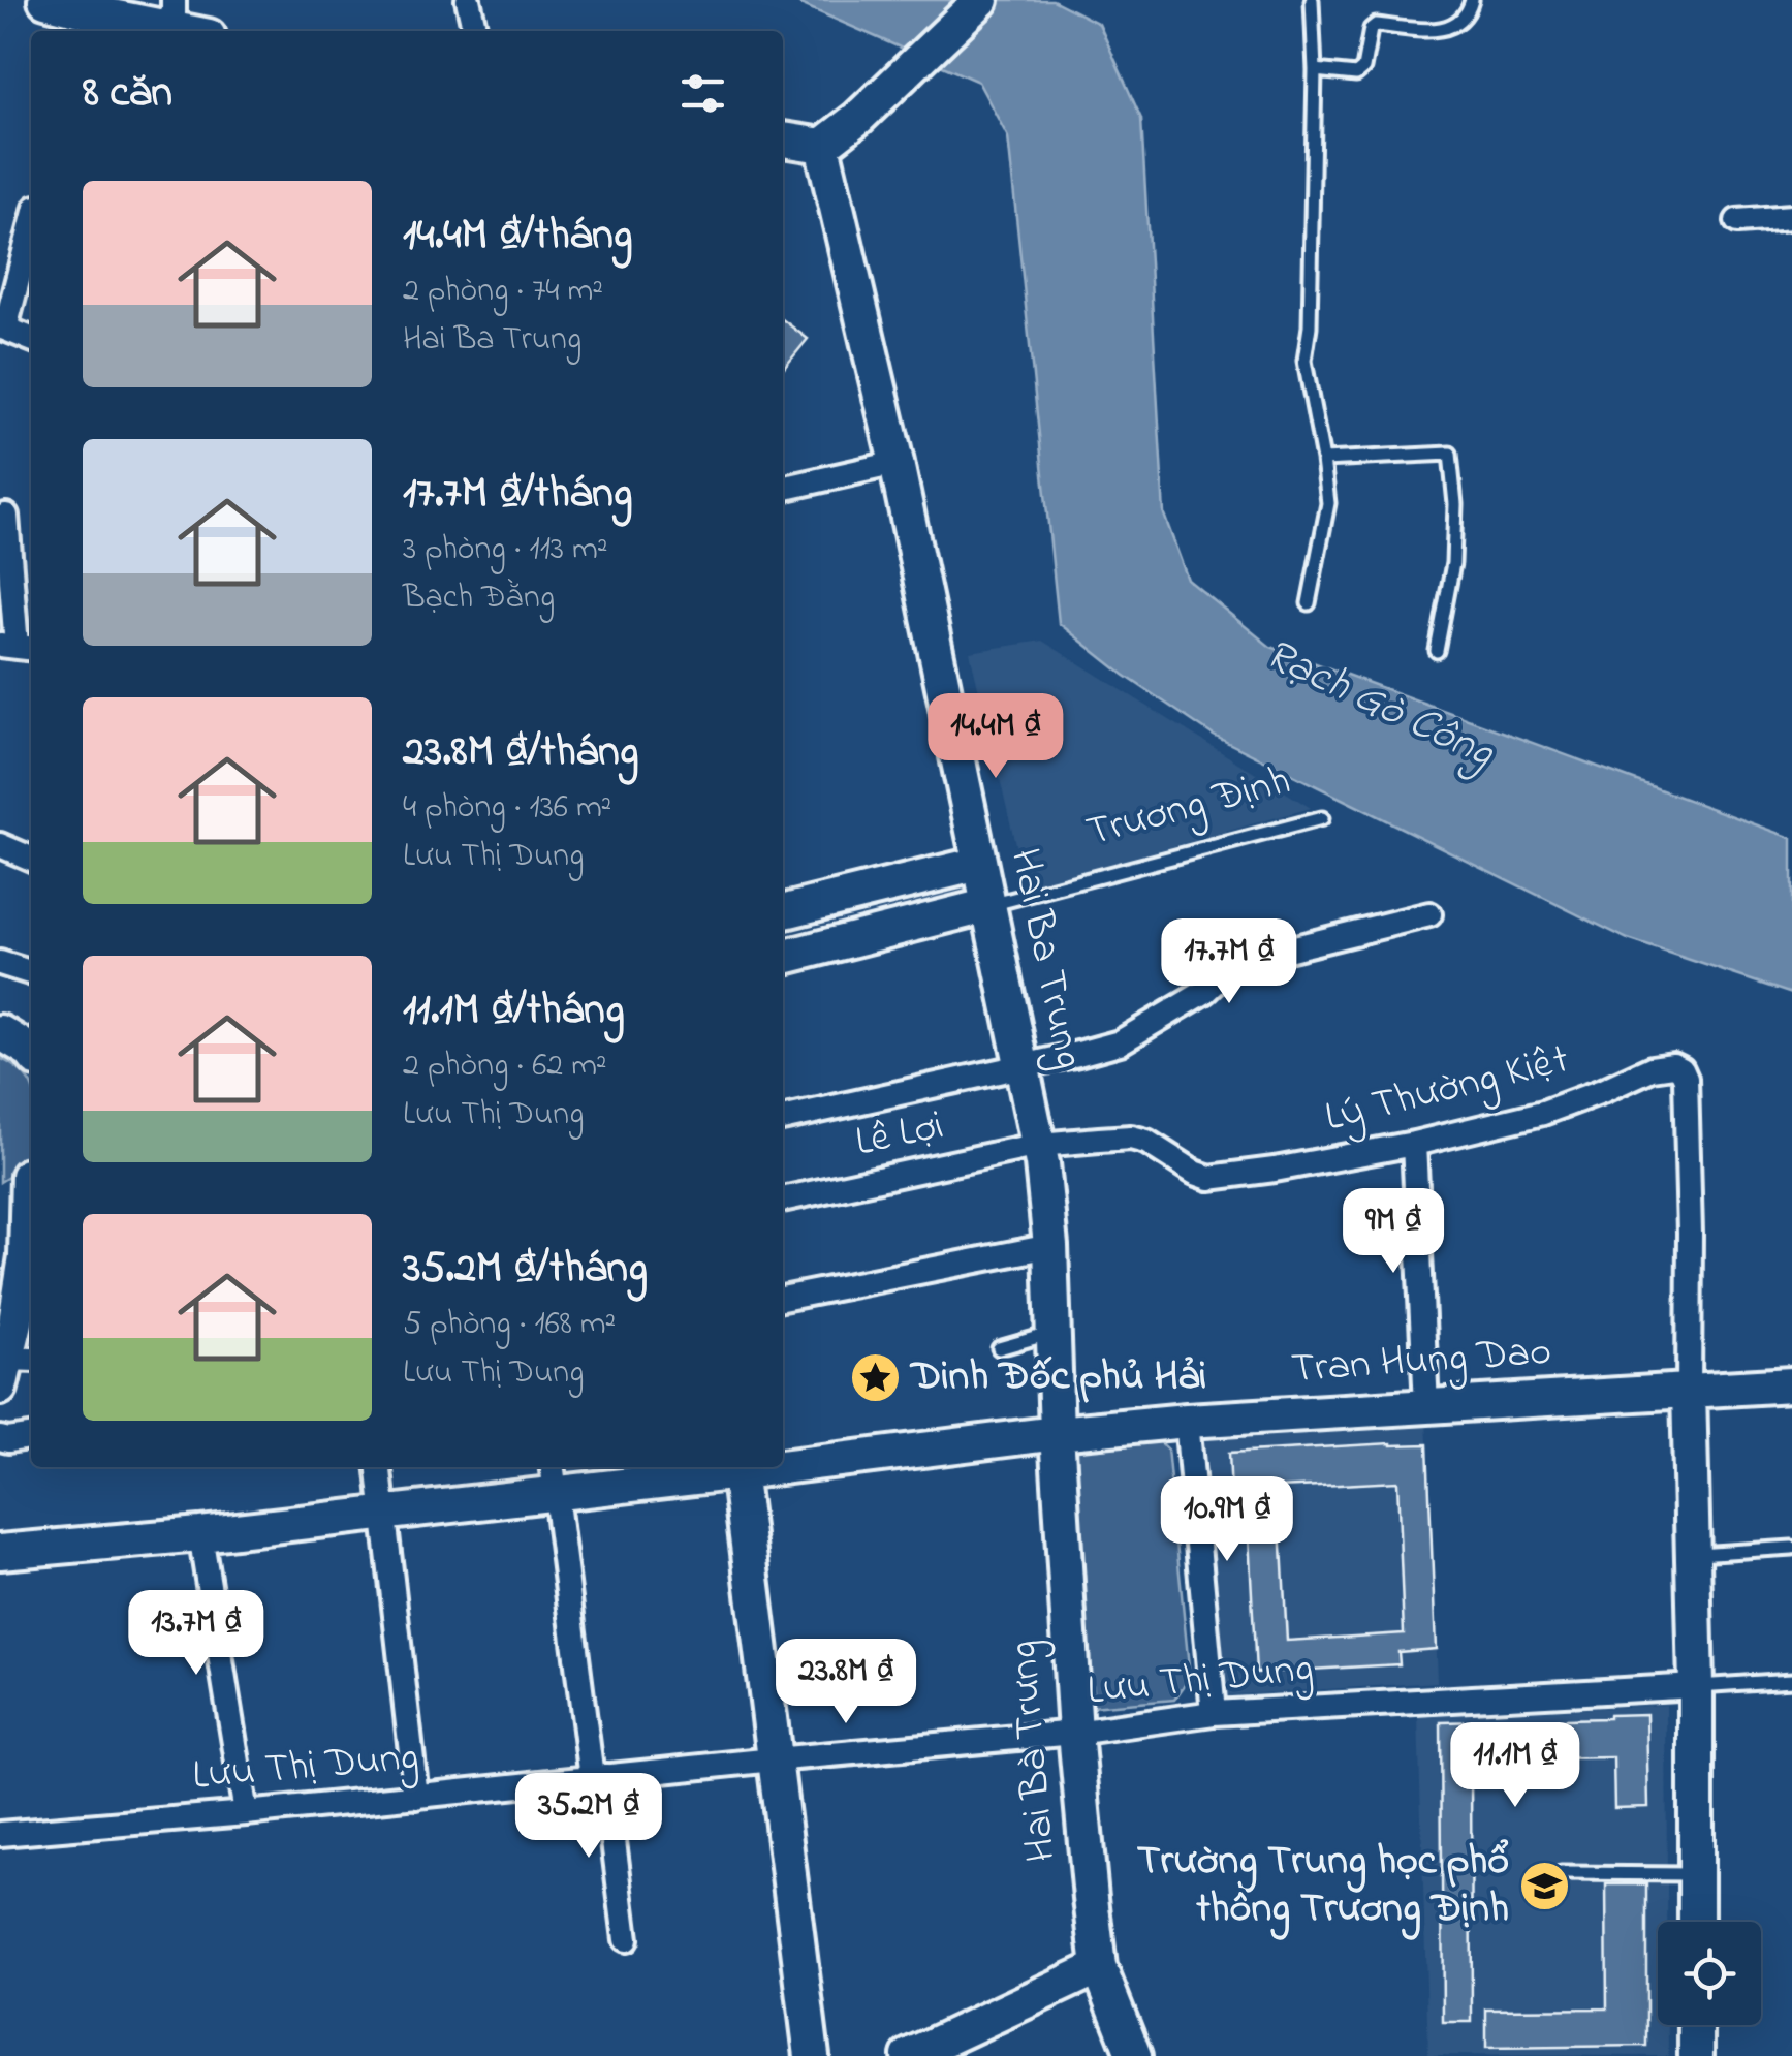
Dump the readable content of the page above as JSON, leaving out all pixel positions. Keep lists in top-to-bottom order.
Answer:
{
  "streets": {
    "street": [
      "Trương Định",
      "Hai Ba Trung",
      "Lý Thường Kiệt",
      "Lê Lợi",
      "Tran Hung Dao",
      "Lưu Thị Dung",
      "Hai Bà Trưng"
    ]
  },
  "crossings": [
    ["Trương Định", "Hai Ba Trung"],
    ["Hai Ba Trung", "Lý Thường Kiệt"],
    ["Hai Ba Trung", "Lê Lợi"],
    ["Hai Ba Trung", "Tran Hung Dao"],
    ["Hai Ba Trung", "Hai Bà Trưng"],
    ["Lý Thường Kiệt", "Lê Lợi"],
    ["Lý Thường Kiệt", "Tran Hung Dao"],
    ["Tran Hung Dao", "Hai Bà Trưng"],
    ["Lưu Thị Dung", "Hai Bà Trưng"]
  ],
  "water": ["Rạch Gò Công"],
  "places": {
    "place": ["Dinh Đốc phủ Hải"],
    "school or university": ["Trường Trung học phổ thông Trương Định"]
  },
  "page": {
    "heading": "8 căn",
    "list": [
      {
        "name": "14.4M ₫/tháng",
        "note": "2 phòng · 74 m² · Hai Ba Trung"
      },
      {
        "name": "17.7M ₫/tháng",
        "note": "3 phòng · 113 m² · Bạch Đằng"
      },
      {
        "name": "23.8M ₫/tháng",
        "note": "4 phòng · 136 m² · Lưu Thị Dung"
      },
      {
        "name": "11.1M ₫/tháng",
        "note": "2 phòng · 62 m² · Lưu Thị Dung"
      },
      {
        "name": "35.2M ₫/tháng",
        "note": "5 phòng · 168 m² · Lưu Thị Dung"
      }
    ],
    "price": [
      "14.4M ₫",
      "17.7M ₫",
      "9M ₫",
      "10.9M ₫",
      "13.7M ₫",
      "23.8M ₫",
      "11.1M ₫",
      "35.2M ₫"
    ]
  }
}
